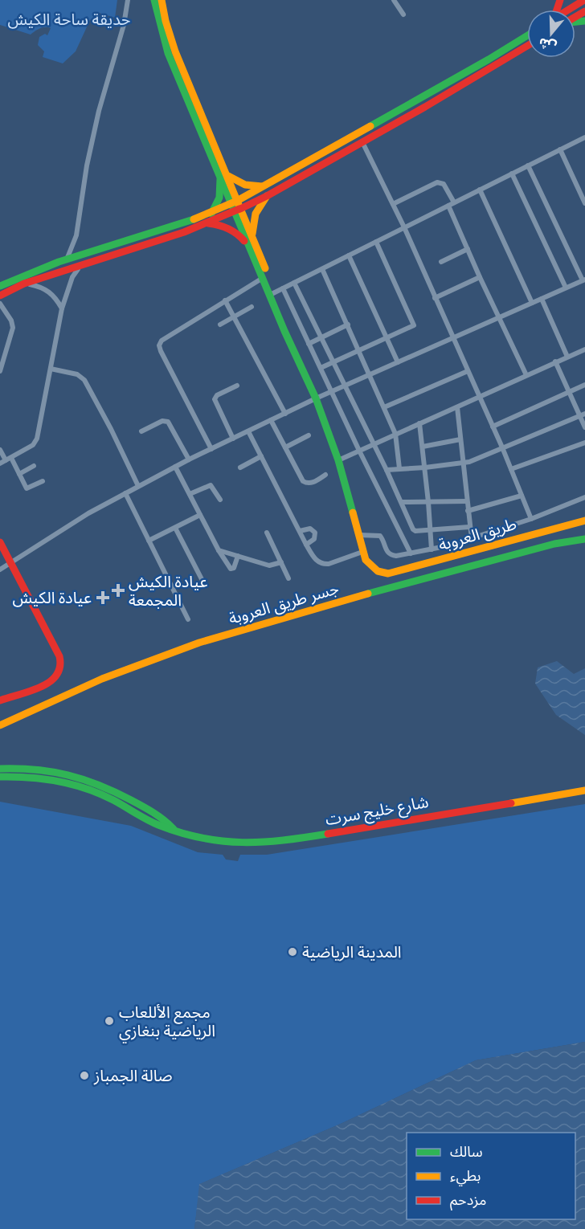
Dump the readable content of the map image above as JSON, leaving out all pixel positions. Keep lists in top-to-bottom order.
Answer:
{
  "streets": {
    "main road": ["طريق العروبة", "جسر طريق العروبة", "شارع خليج سرت"]
  },
  "parks": ["حديقة ساحة الكيش"],
  "places": {
    "health": ["عيادة الكيش المجمعة", "عيادة الكيش"],
    "other": ["المدينة الرياضية", "مجمع الأللعاب الرياضية بنغازي", "صالة الجمباز"]
  },
  "legend": ["سالك", "بطيء", "مزدحم"],
  "north": "bottom"
}
